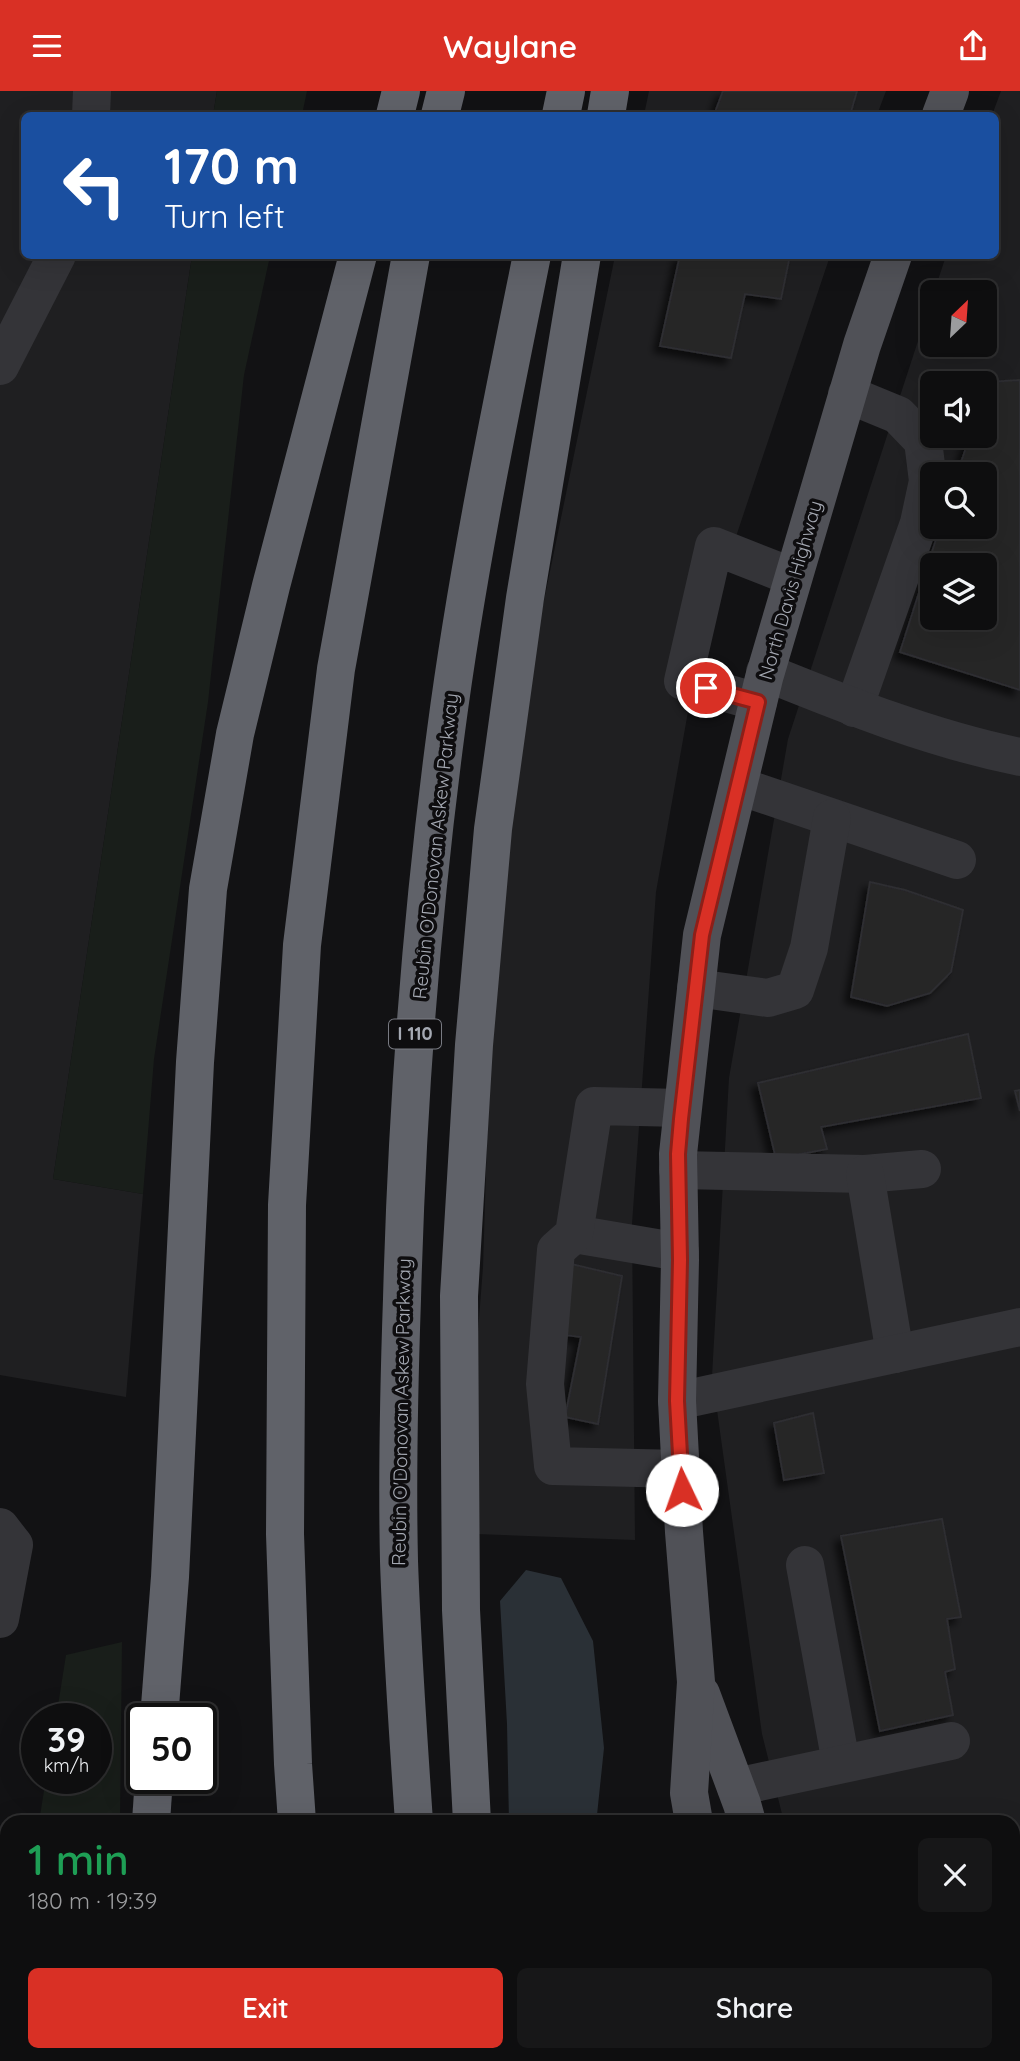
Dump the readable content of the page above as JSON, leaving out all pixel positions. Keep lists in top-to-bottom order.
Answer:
{
  "streets": {
    "highway": ["Reubin O'Donovan Askew Parkway", "I 110"],
    "main road": ["North Davis Highway"]
  },
  "north": "top right",
  "page": {
    "header": "Waylane",
    "turn": ["170 m", "Turn left"],
    "speed": "39 km/h",
    "limit": "50",
    "heading": ["1 min", "180 m · 19:39"],
    "buttons": ["Exit", "Share"]
  }
}
